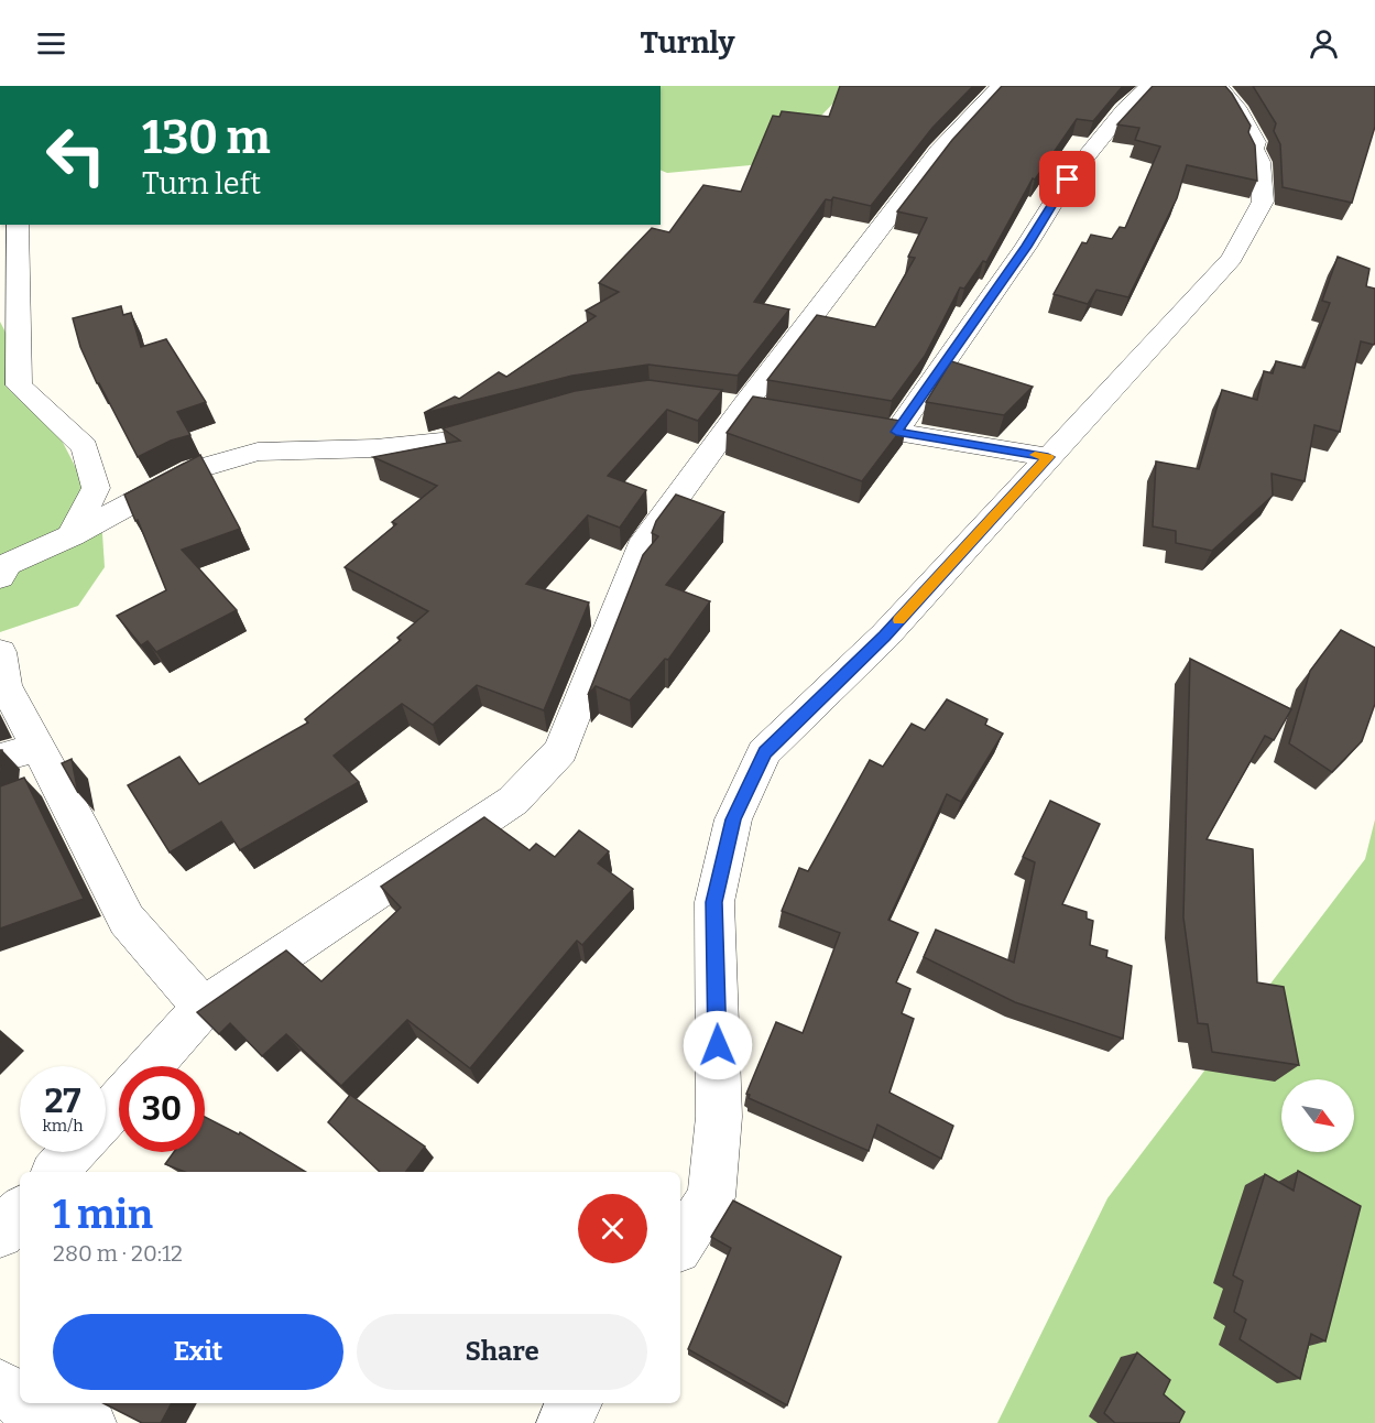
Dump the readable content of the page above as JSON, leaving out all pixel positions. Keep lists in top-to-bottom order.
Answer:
{
  "north": "bottom right",
  "page": {
    "header": "Turnly",
    "turn": ["130 m", "Turn left"],
    "speed": "27 km/h",
    "limit": "30",
    "heading": ["1 min", "280 m · 20:12"],
    "buttons": ["Exit", "Share"]
  }
}
